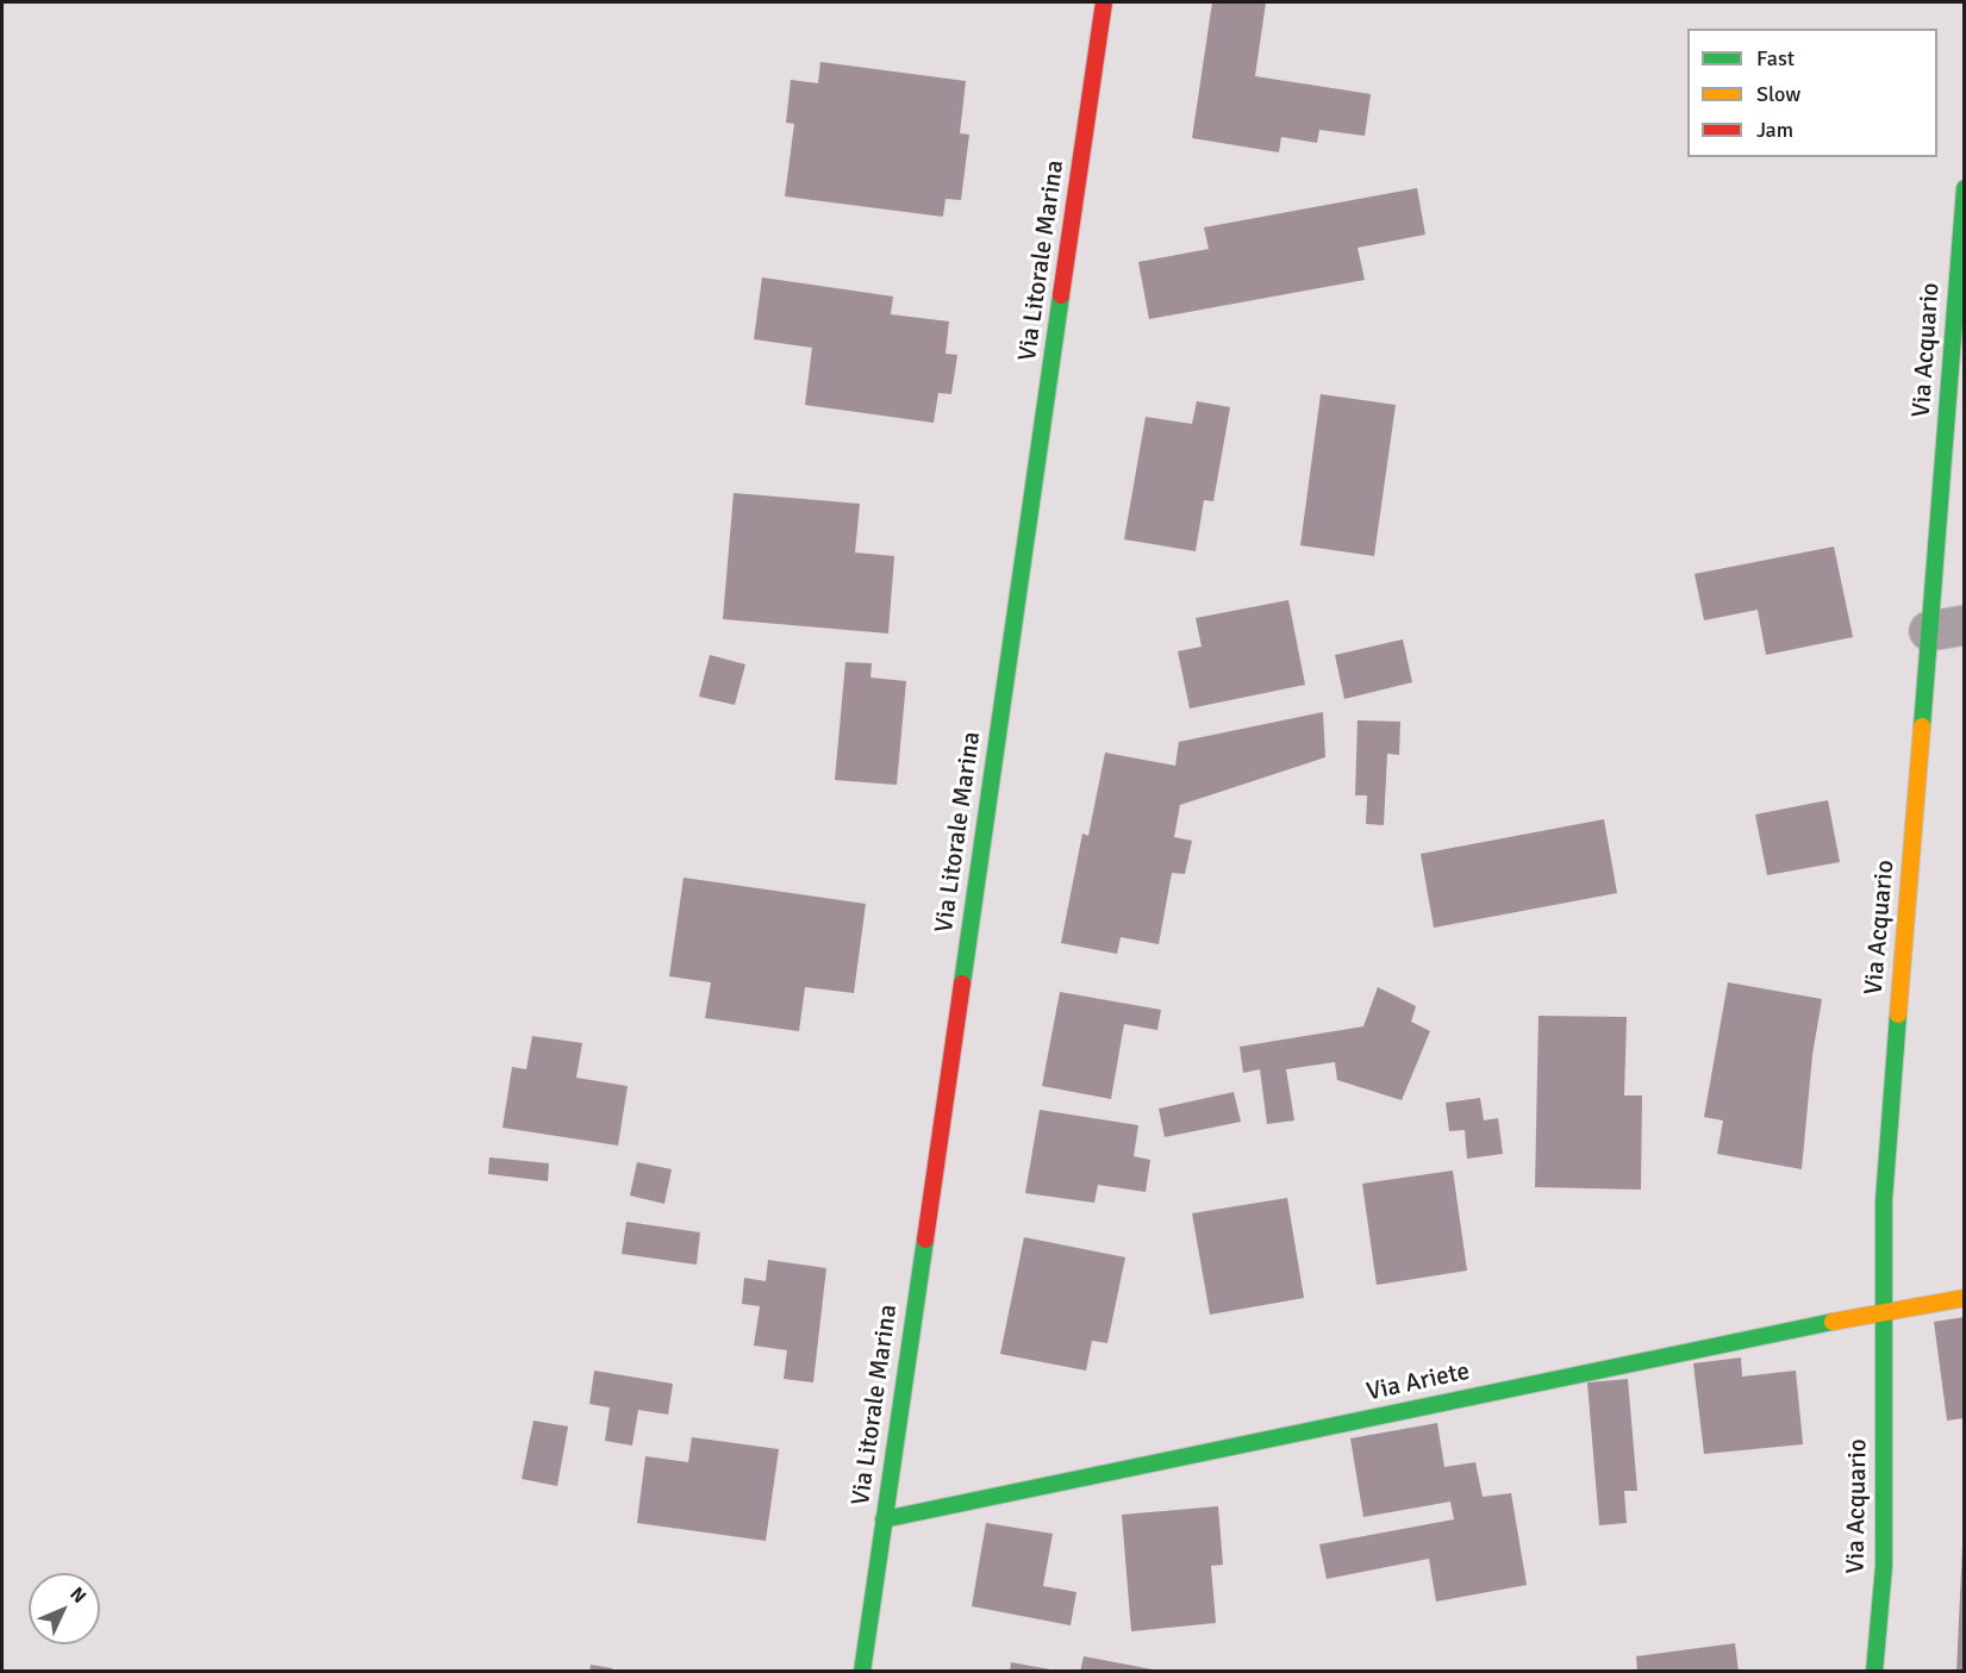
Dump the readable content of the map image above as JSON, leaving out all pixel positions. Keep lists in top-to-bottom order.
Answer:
{
  "streets": {
    "street": ["Via Litorale Marina", "Via Acquario", "Via Ariete"]
  },
  "crossings": [
    ["Via Litorale Marina", "Via Ariete"],
    ["Via Acquario", "Via Ariete"]
  ],
  "legend": ["Fast", "Slow", "Jam"],
  "north": "top right"
}
